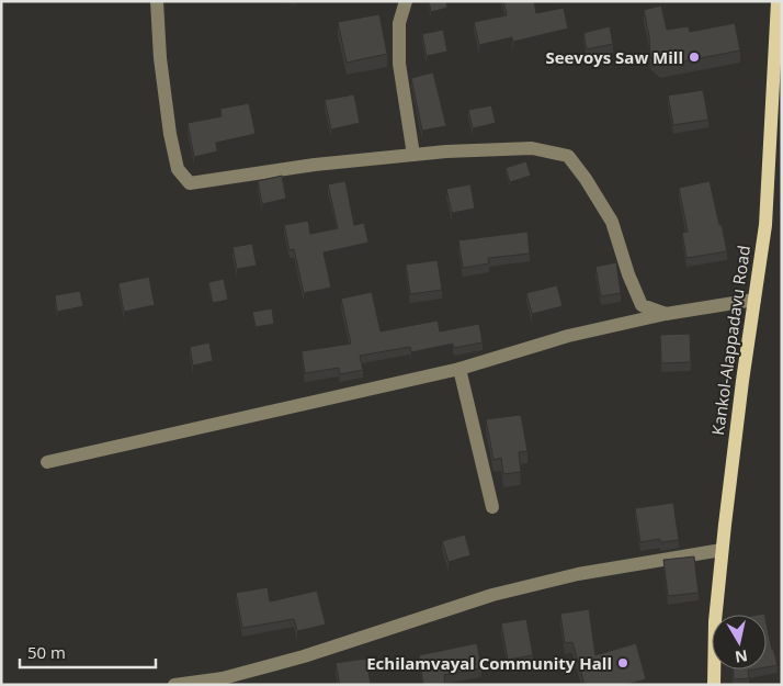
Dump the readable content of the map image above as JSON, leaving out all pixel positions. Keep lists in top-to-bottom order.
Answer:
{
  "streets": {
    "main road": ["Kankol-Alappadavu Road"]
  },
  "places": ["Seevoys Saw Mill", "Echilamvayal Community Hall"],
  "scale_bar": "50 m",
  "north": "bottom"
}
